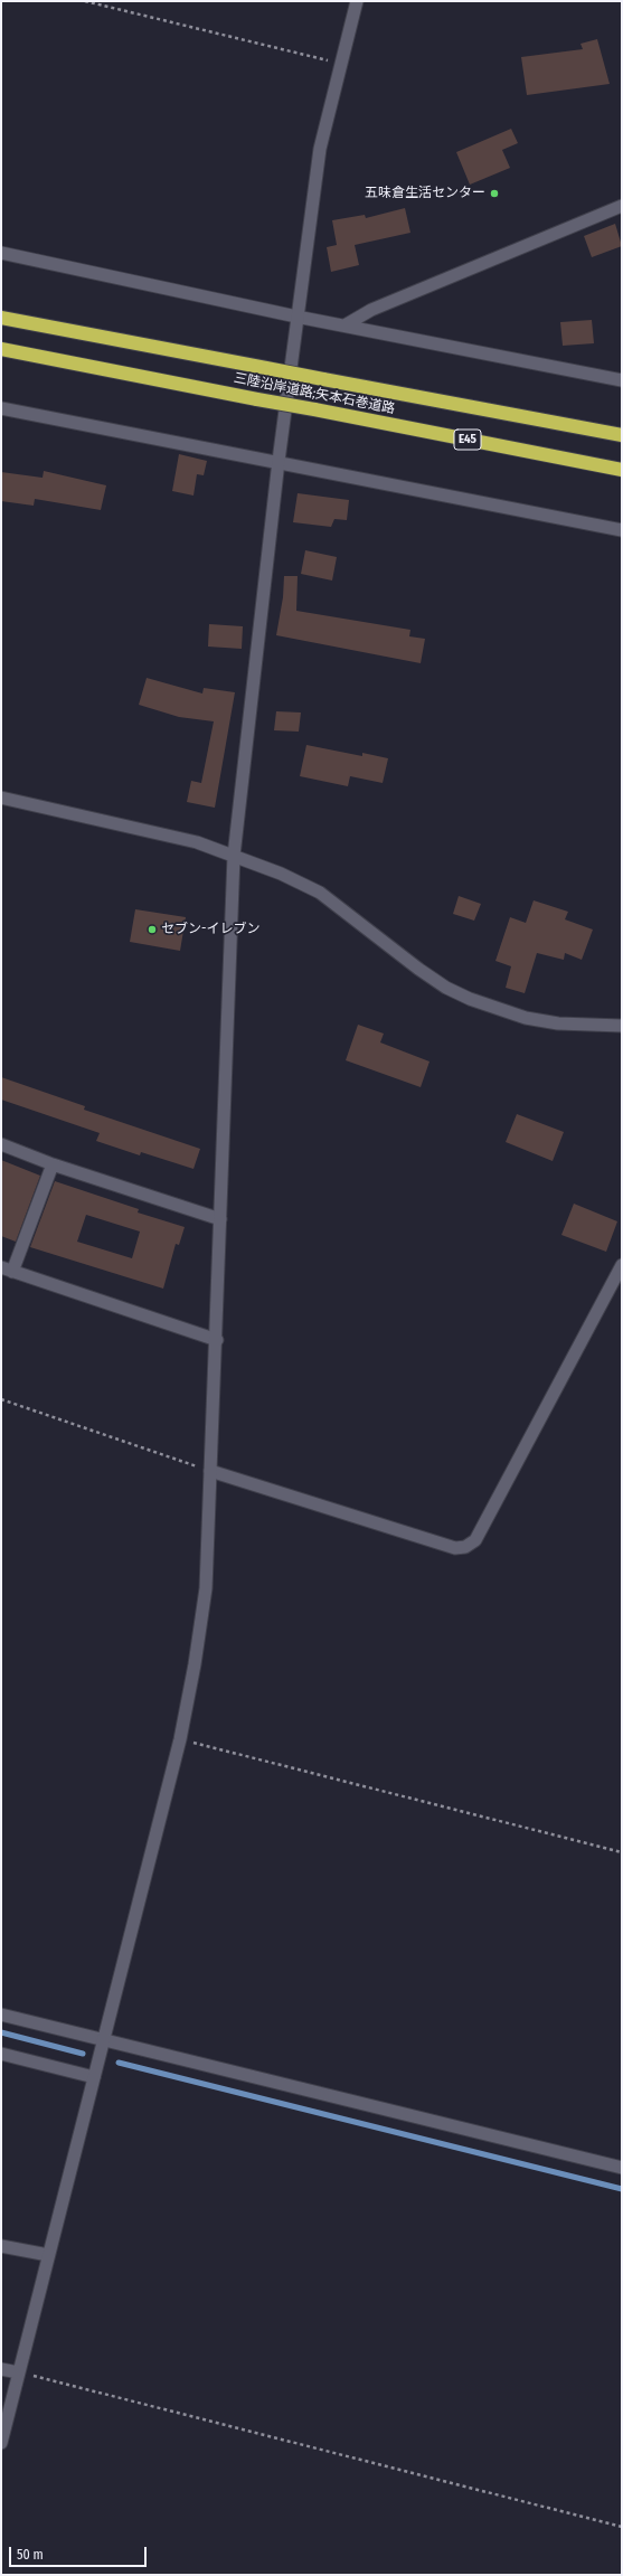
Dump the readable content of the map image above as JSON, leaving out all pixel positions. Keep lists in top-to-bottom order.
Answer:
{
  "streets": {
    "highway": ["三陸沿岸道路;矢本石巻道路", "E45"]
  },
  "places": ["五味倉生活センター", "セブン-イレブン"],
  "scale_bar": "50 m"
}
